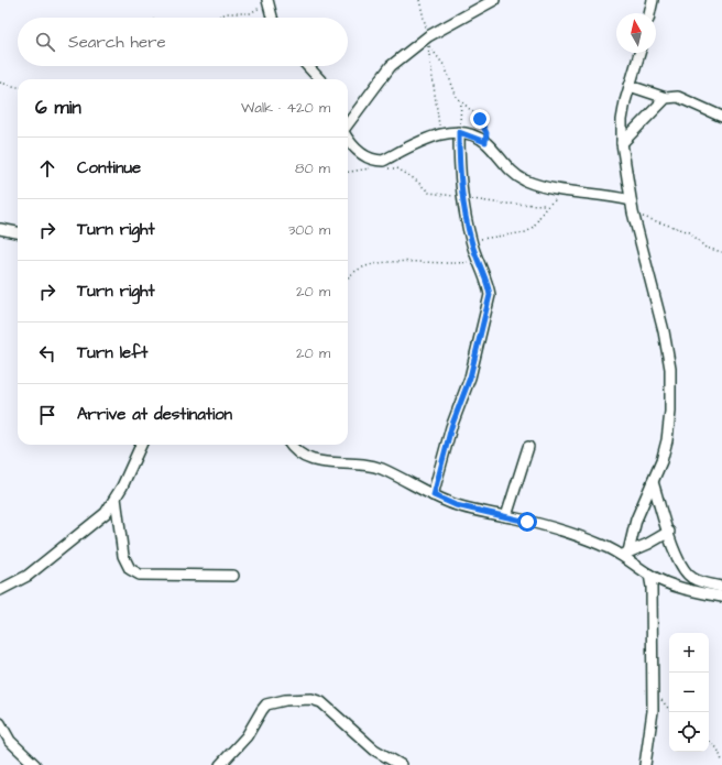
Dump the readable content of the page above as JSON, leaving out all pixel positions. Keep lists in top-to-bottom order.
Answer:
{
  "north": "top",
  "page": {
    "search": "Search here",
    "heading": ["6 min", "Walk · 420 m"],
    "list": [
      ["Continue", "80 m"],
      ["Turn right", "300 m"],
      ["Turn right", "20 m"],
      ["Turn left", "20 m"],
      "Arrive at destination"
    ],
    "map_buttons": ["+", "−"]
  }
}
